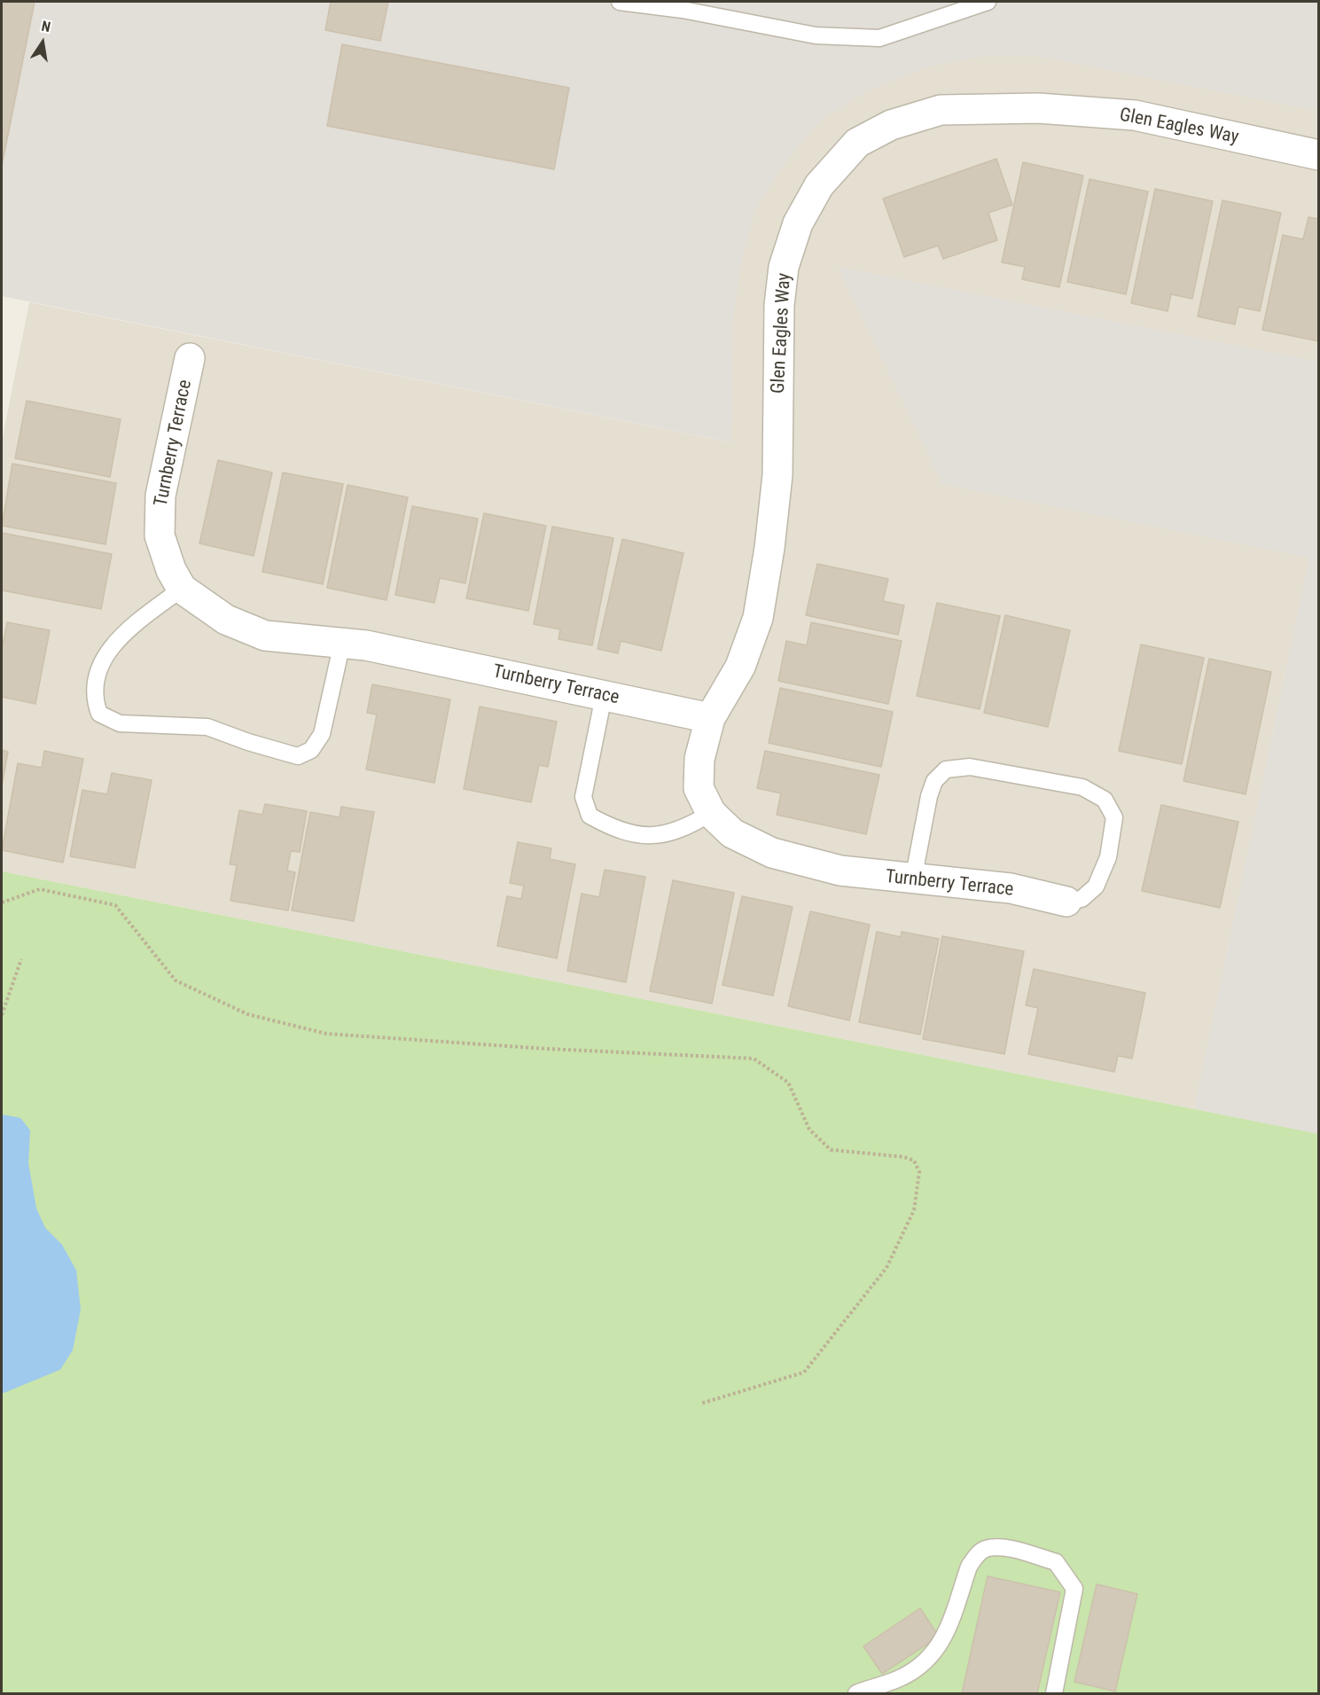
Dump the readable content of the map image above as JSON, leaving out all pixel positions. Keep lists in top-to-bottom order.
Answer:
{
  "streets": {
    "street": ["Glen Eagles Way", "Turnberry Terrace"]
  },
  "crossings": [
    ["Glen Eagles Way", "Turnberry Terrace"]
  ],
  "north": "top"
}
